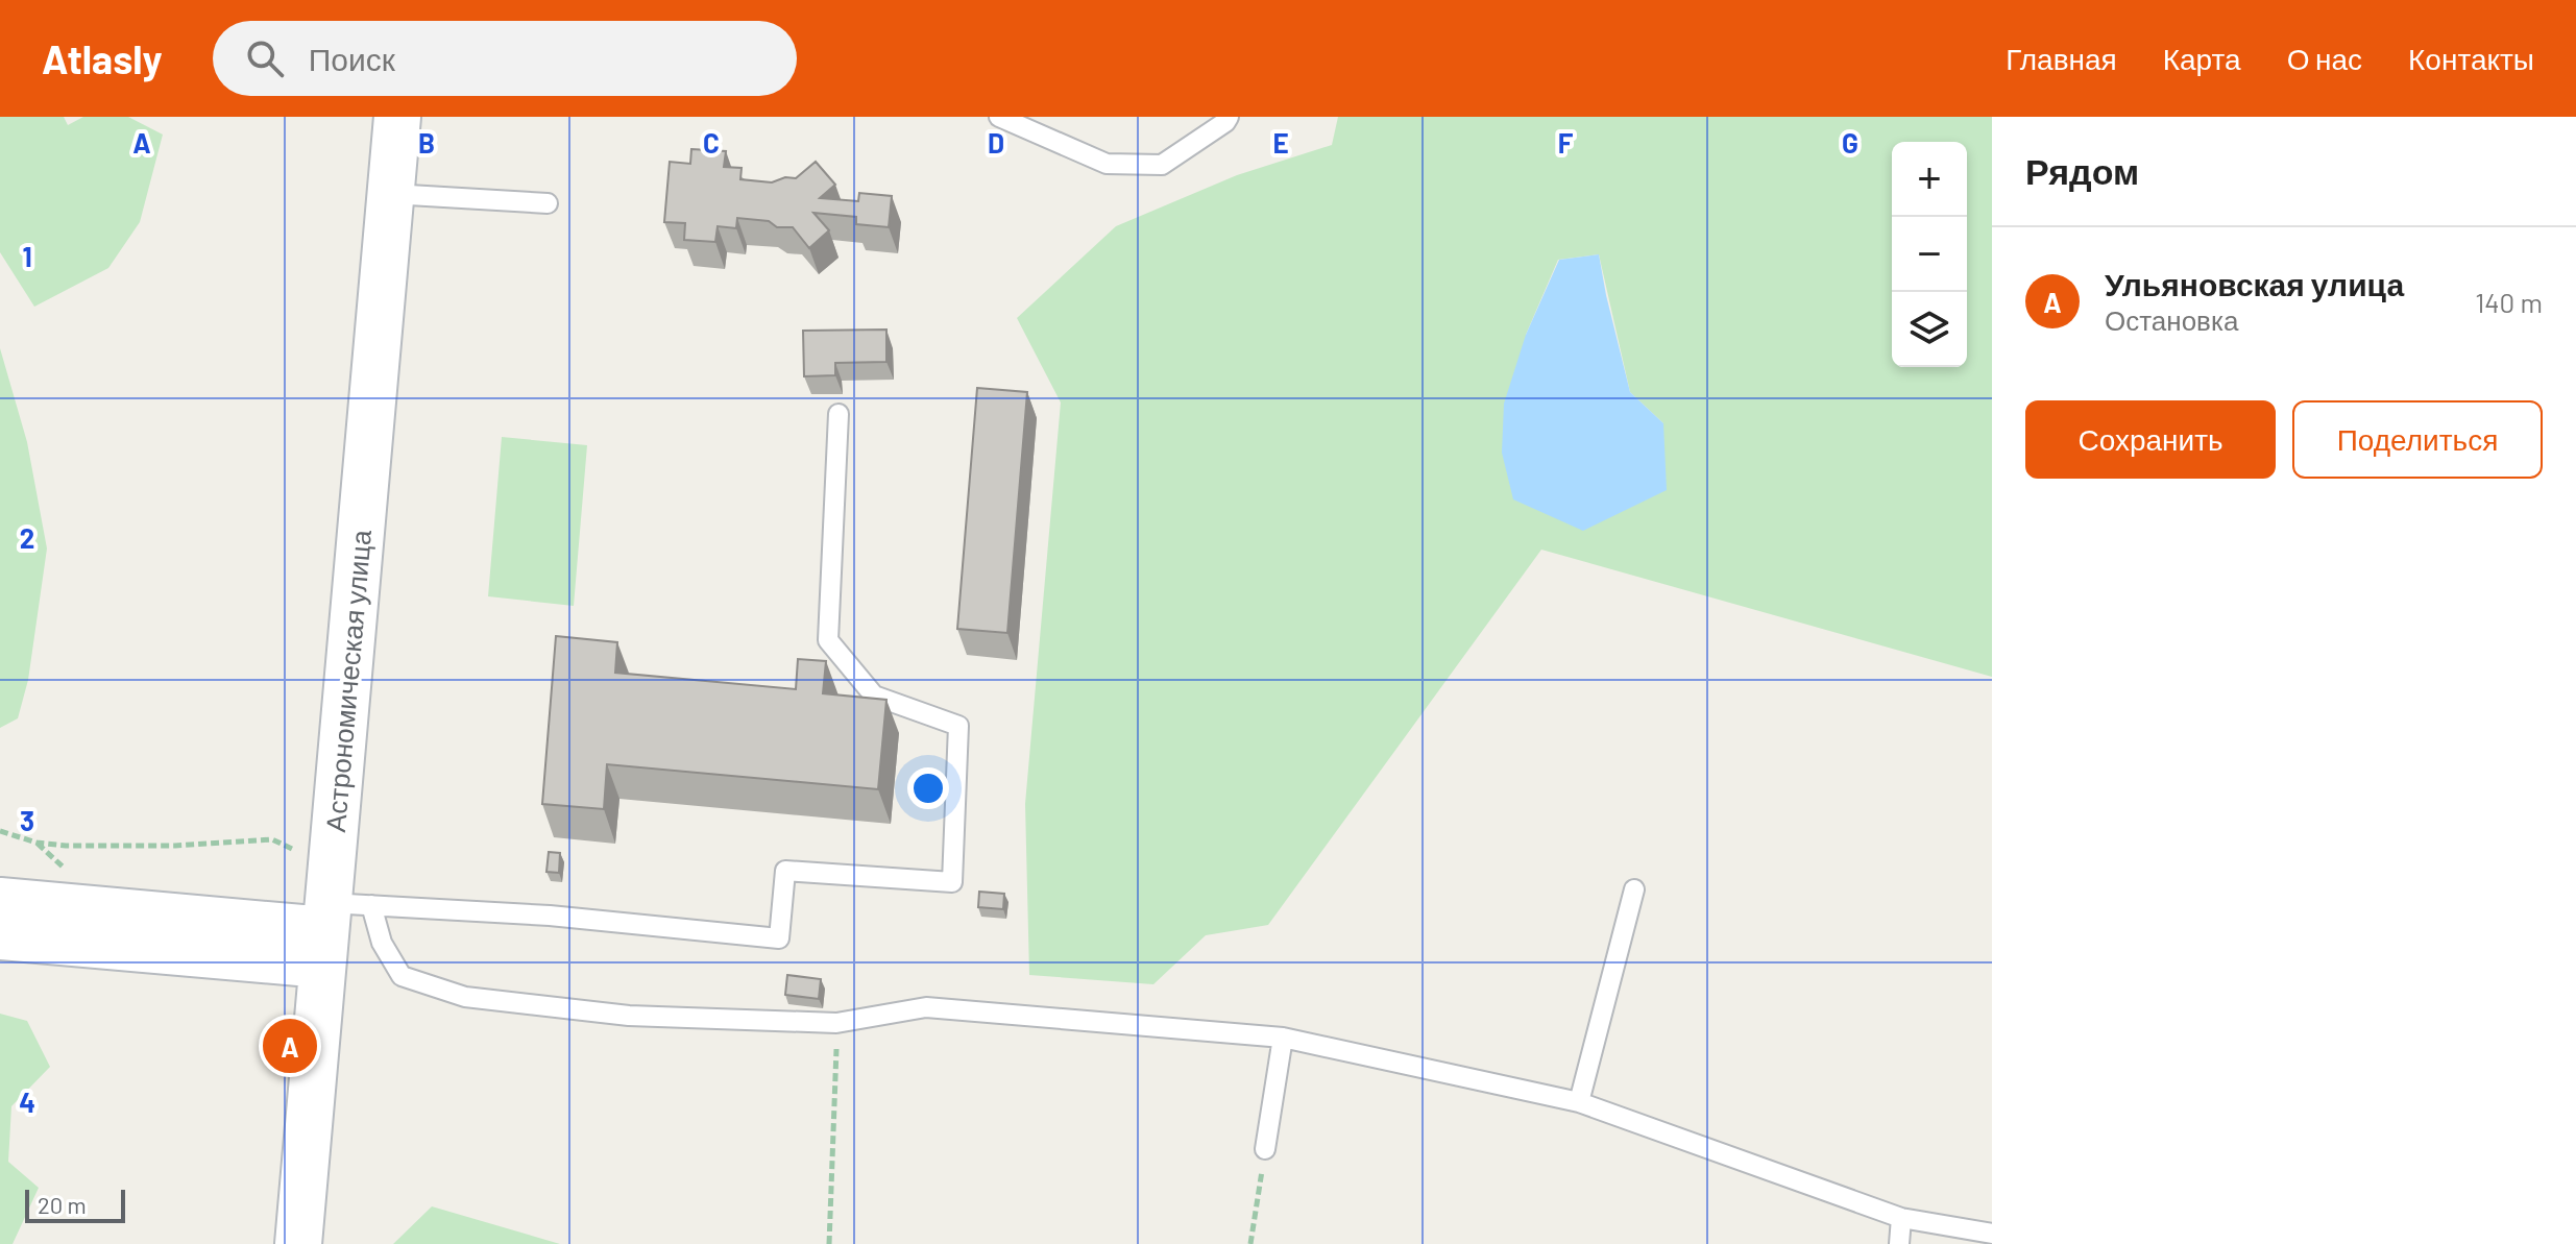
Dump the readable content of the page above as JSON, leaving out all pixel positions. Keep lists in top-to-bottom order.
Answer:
{
  "streets": {
    "main road": ["Астрономическая улица"]
  },
  "scale_bar": "20 m",
  "page": {
    "header": "Atlasly",
    "search": "Поиск",
    "nav": [
      "Главная",
      "Карта",
      "О нас",
      "Контакты"
    ],
    "heading": "Рядом",
    "map_buttons": ["+", "−"],
    "list": [
      {
        "mark": "A",
        "name": "Ульяновская улица",
        "note": "Остановка",
        "value": "140 m"
      }
    ],
    "buttons": ["Сохранить", "Поделиться"],
    "pins": "A",
    "scale": "20 m"
  },
  "grid": {
    "columns": [
      "A",
      "B",
      "C",
      "D",
      "E",
      "F",
      "G"
    ],
    "rows": [
      "1",
      "2",
      "3",
      "4"
    ]
  }
}
